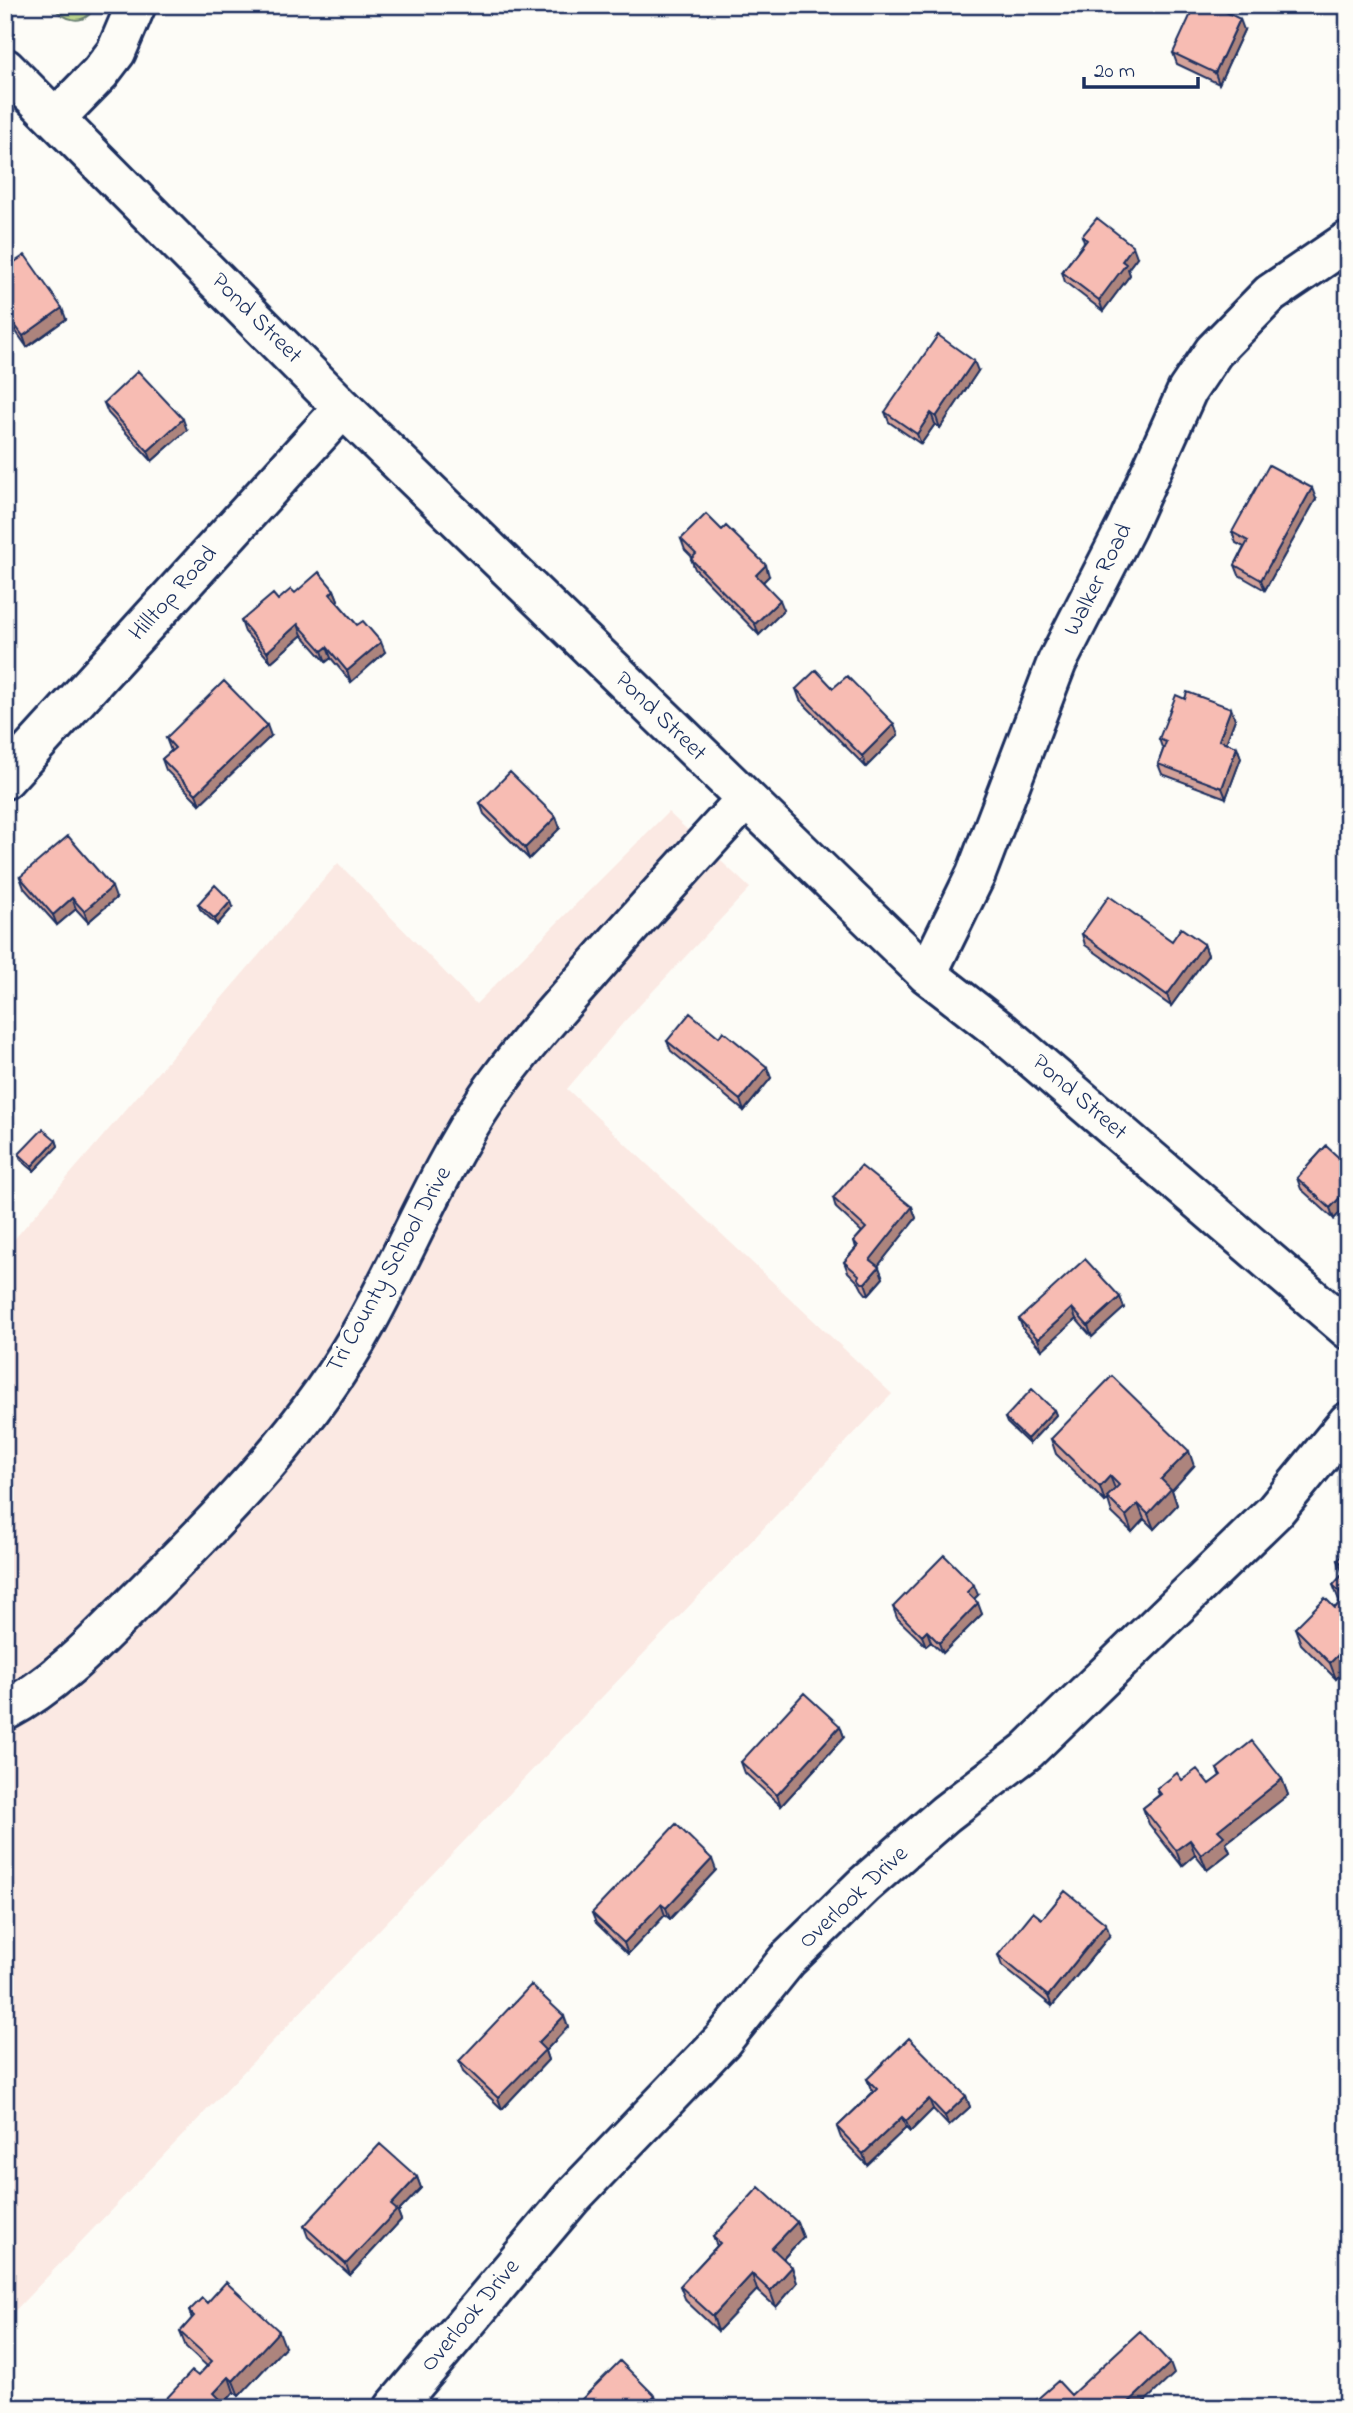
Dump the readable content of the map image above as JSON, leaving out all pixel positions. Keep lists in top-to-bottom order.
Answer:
{
  "streets": {
    "street": [
      "Pond Street",
      "Walker Road",
      "Hilltop Road",
      "Tri County School Drive",
      "Overlook Drive"
    ]
  },
  "crossings": [
    ["Pond Street", "Walker Road"],
    ["Pond Street", "Hilltop Road"],
    ["Pond Street", "Tri County School Drive"]
  ],
  "scale_bar": "20 m"
}
